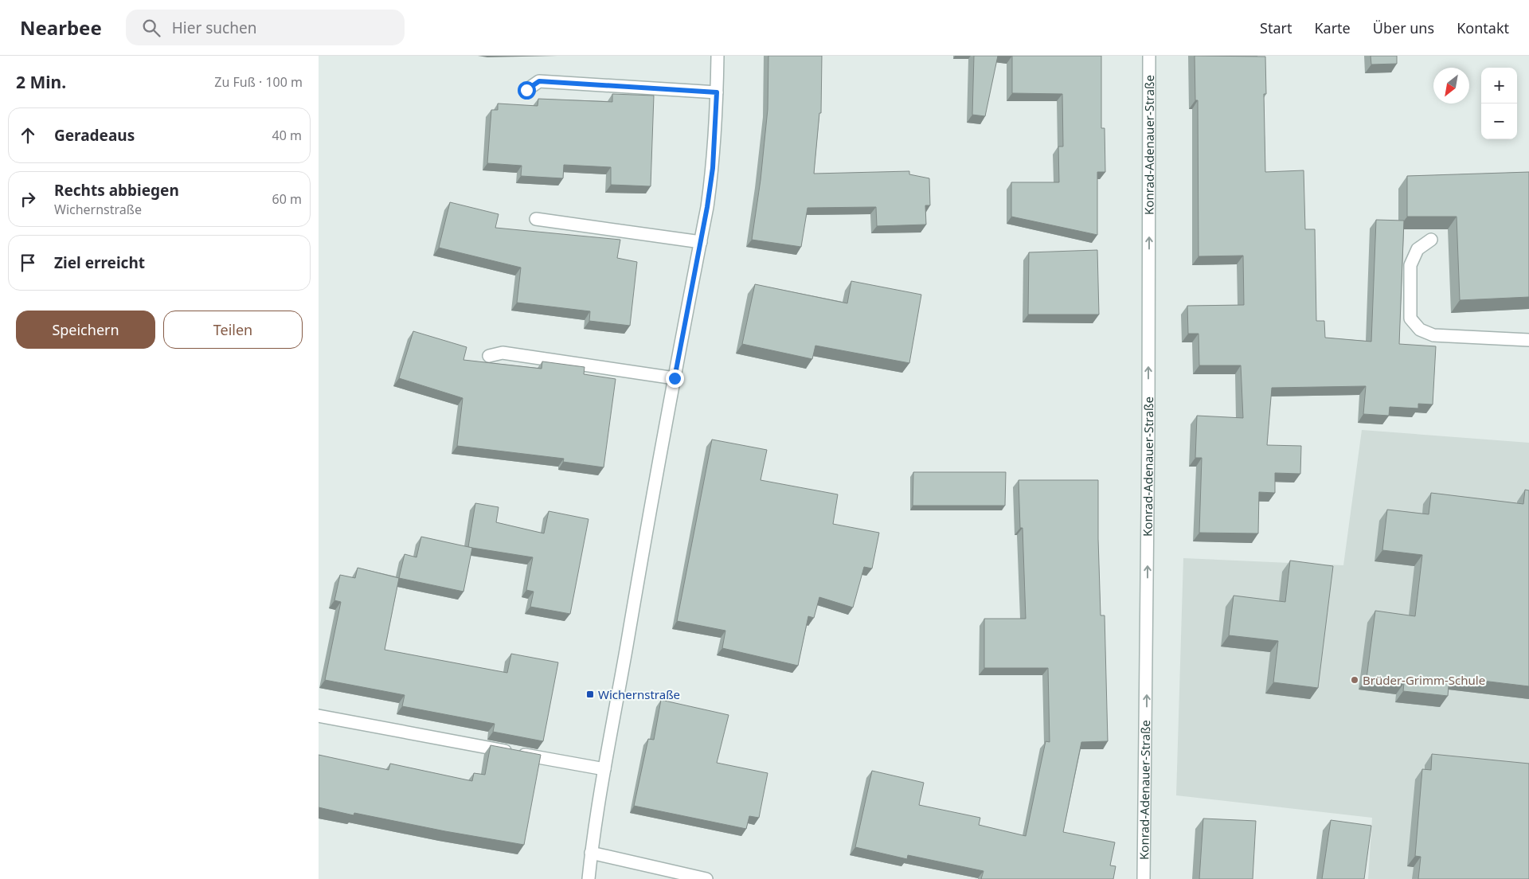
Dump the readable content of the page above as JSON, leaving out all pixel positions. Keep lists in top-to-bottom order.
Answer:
{
  "streets": {
    "street": ["Konrad-Adenauer-Straße"]
  },
  "one_way": ["Konrad-Adenauer-Straße"],
  "places": {
    "other": ["Brüder-Grimm-Schule"],
    "transit": ["Wichernstraße"]
  },
  "north": "bottom left",
  "page": {
    "header": "Nearbee",
    "search": "Hier suchen",
    "nav": [
      "Start",
      "Karte",
      "Über uns",
      "Kontakt"
    ],
    "heading": ["2 Min.", "Zu Fuß · 100 m"],
    "map_buttons": ["+", "−"],
    "list": [
      ["Geradeaus", "40 m"],
      ["Rechts abbiegen", "Wichernstraße", "60 m"],
      "Ziel erreicht"
    ],
    "buttons": ["Speichern", "Teilen"]
  }
}
